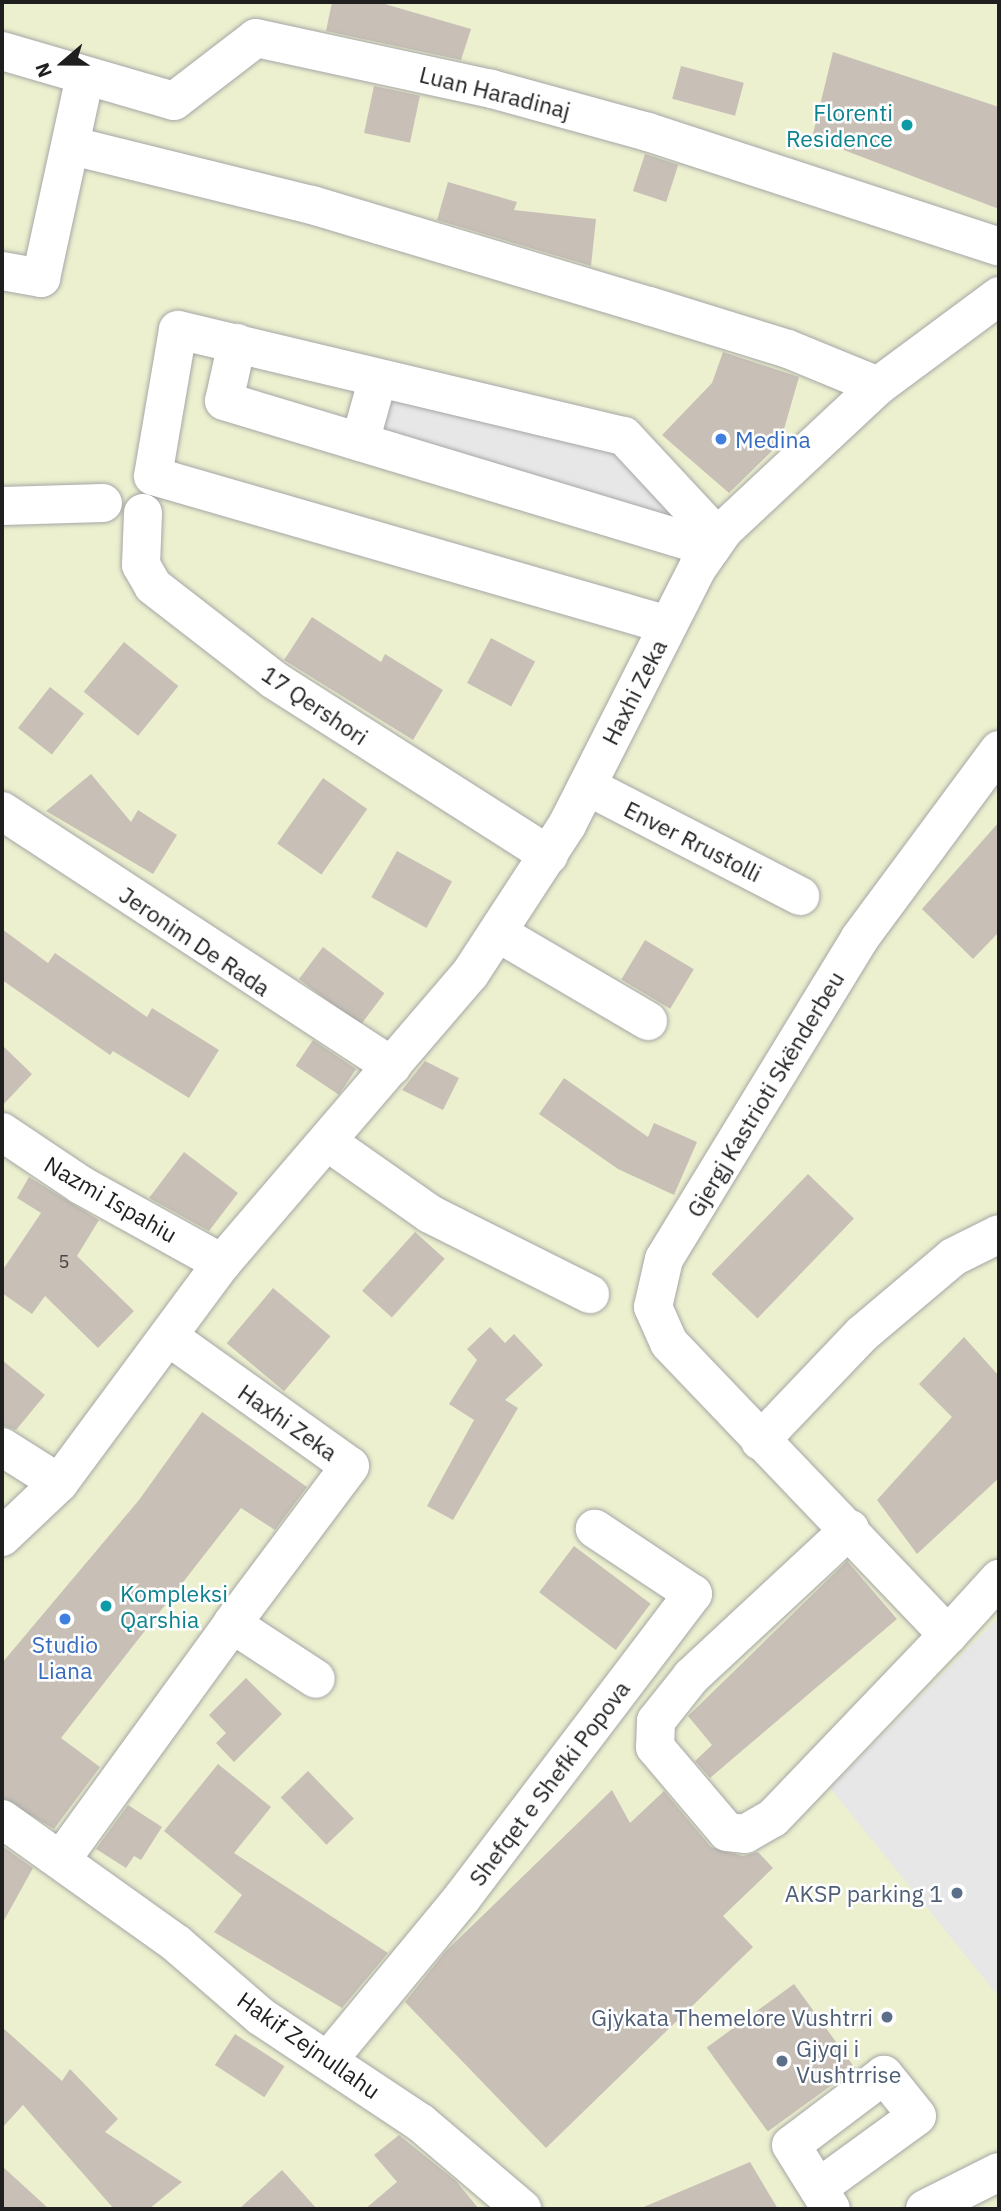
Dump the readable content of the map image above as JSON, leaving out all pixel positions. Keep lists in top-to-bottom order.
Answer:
{
  "streets": {
    "street": [
      "Luan Haradinaj",
      "Haxhi Zeka",
      "17 Qershori",
      "Enver Rrustolli",
      "Jeronim De Rada",
      "Gjergj Kastrioti Skënderbeu",
      "Nazmi Ispahiu",
      "Shefqet e Shefki Popova",
      "Hakif Zejnullahu"
    ]
  },
  "crossings": [
    ["Haxhi Zeka", "17 Qershori"],
    ["Haxhi Zeka", "Enver Rrustolli"],
    ["Haxhi Zeka", "Jeronim De Rada"],
    ["Haxhi Zeka", "Nazmi Ispahiu"],
    ["Shefqet e Shefki Popova", "Hakif Zejnullahu"]
  ],
  "places": [
    "Florenti Residence",
    "Medina",
    "Kompleksi Qarshia",
    "Studio Liana",
    "AKSP parking 1",
    "Gjykata Themelore Vushtrri",
    "Gjyqi i Vushtrrise"
  ],
  "house_numbers": ["5"],
  "north": "left"
}
